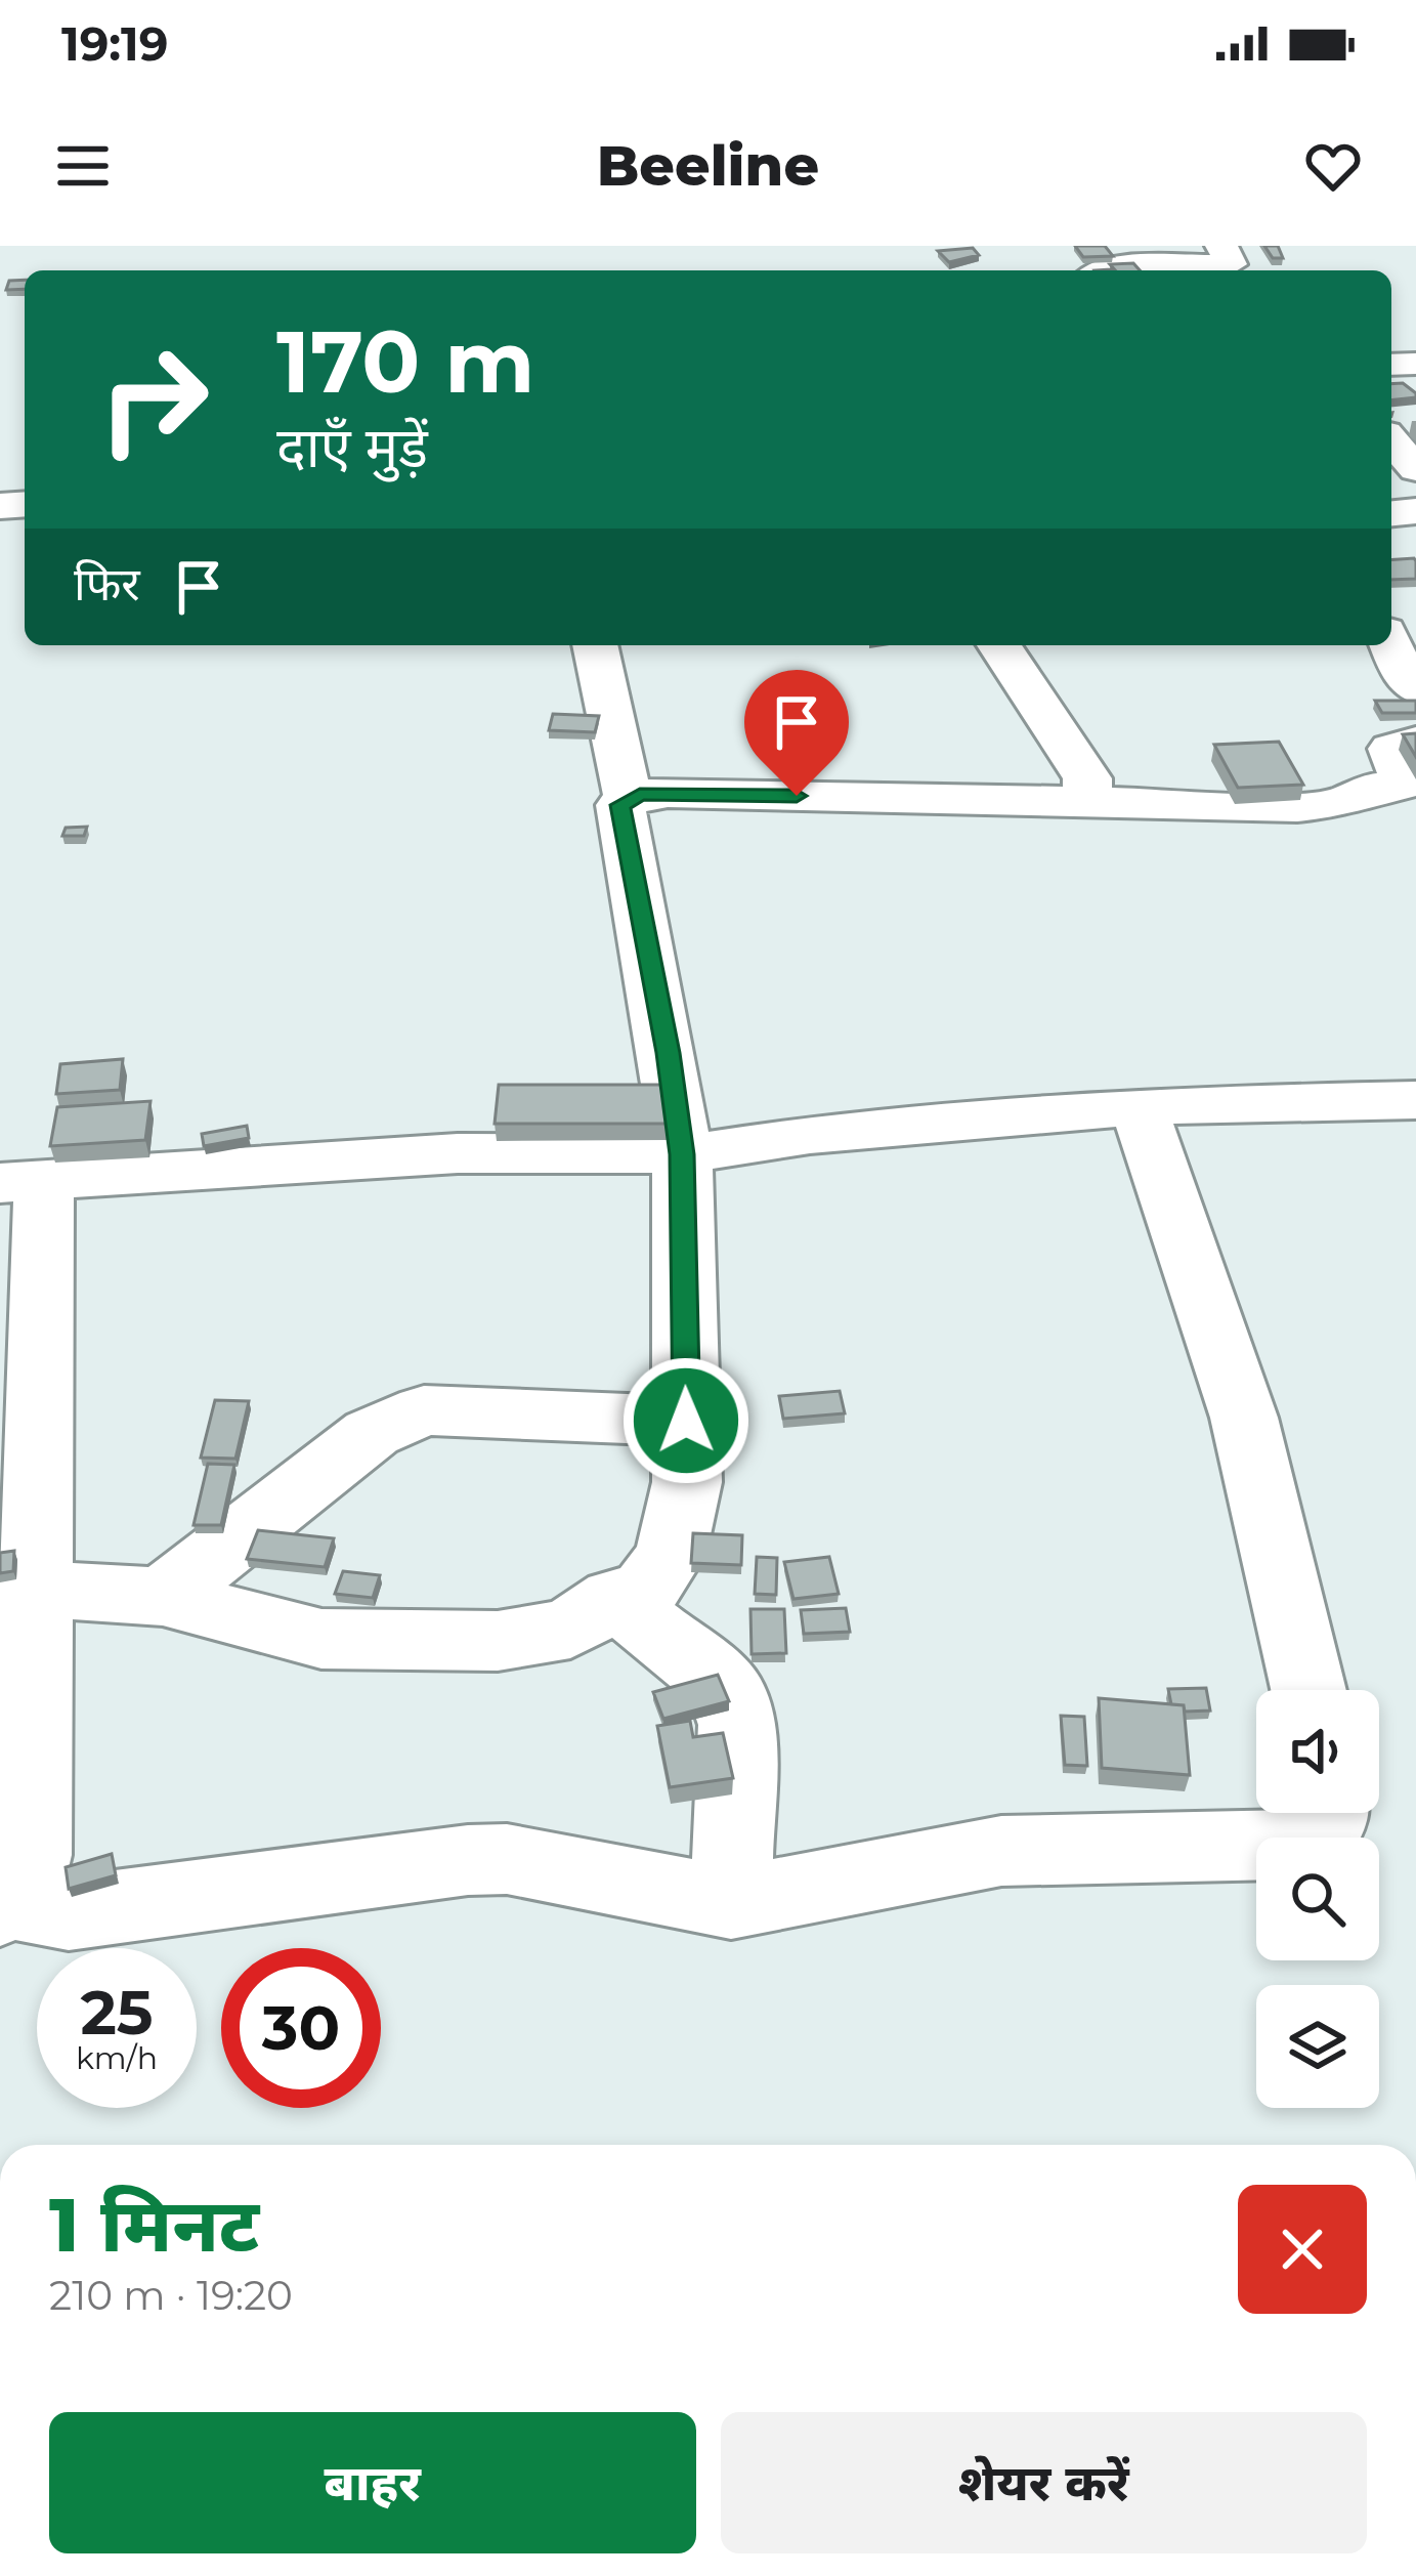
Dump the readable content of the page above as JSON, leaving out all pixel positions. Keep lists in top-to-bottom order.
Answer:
{
  "page": {
    "status": "19:19",
    "header": "Beeline",
    "turn": ["170 m", "दाएँ मुड़ें"],
    "then": "फिर",
    "speed": "25 km/h",
    "limit": "30",
    "heading": ["1 मिनट", "210 m · 19:20"],
    "buttons": ["बाहर", "शेयर करें"]
  }
}
